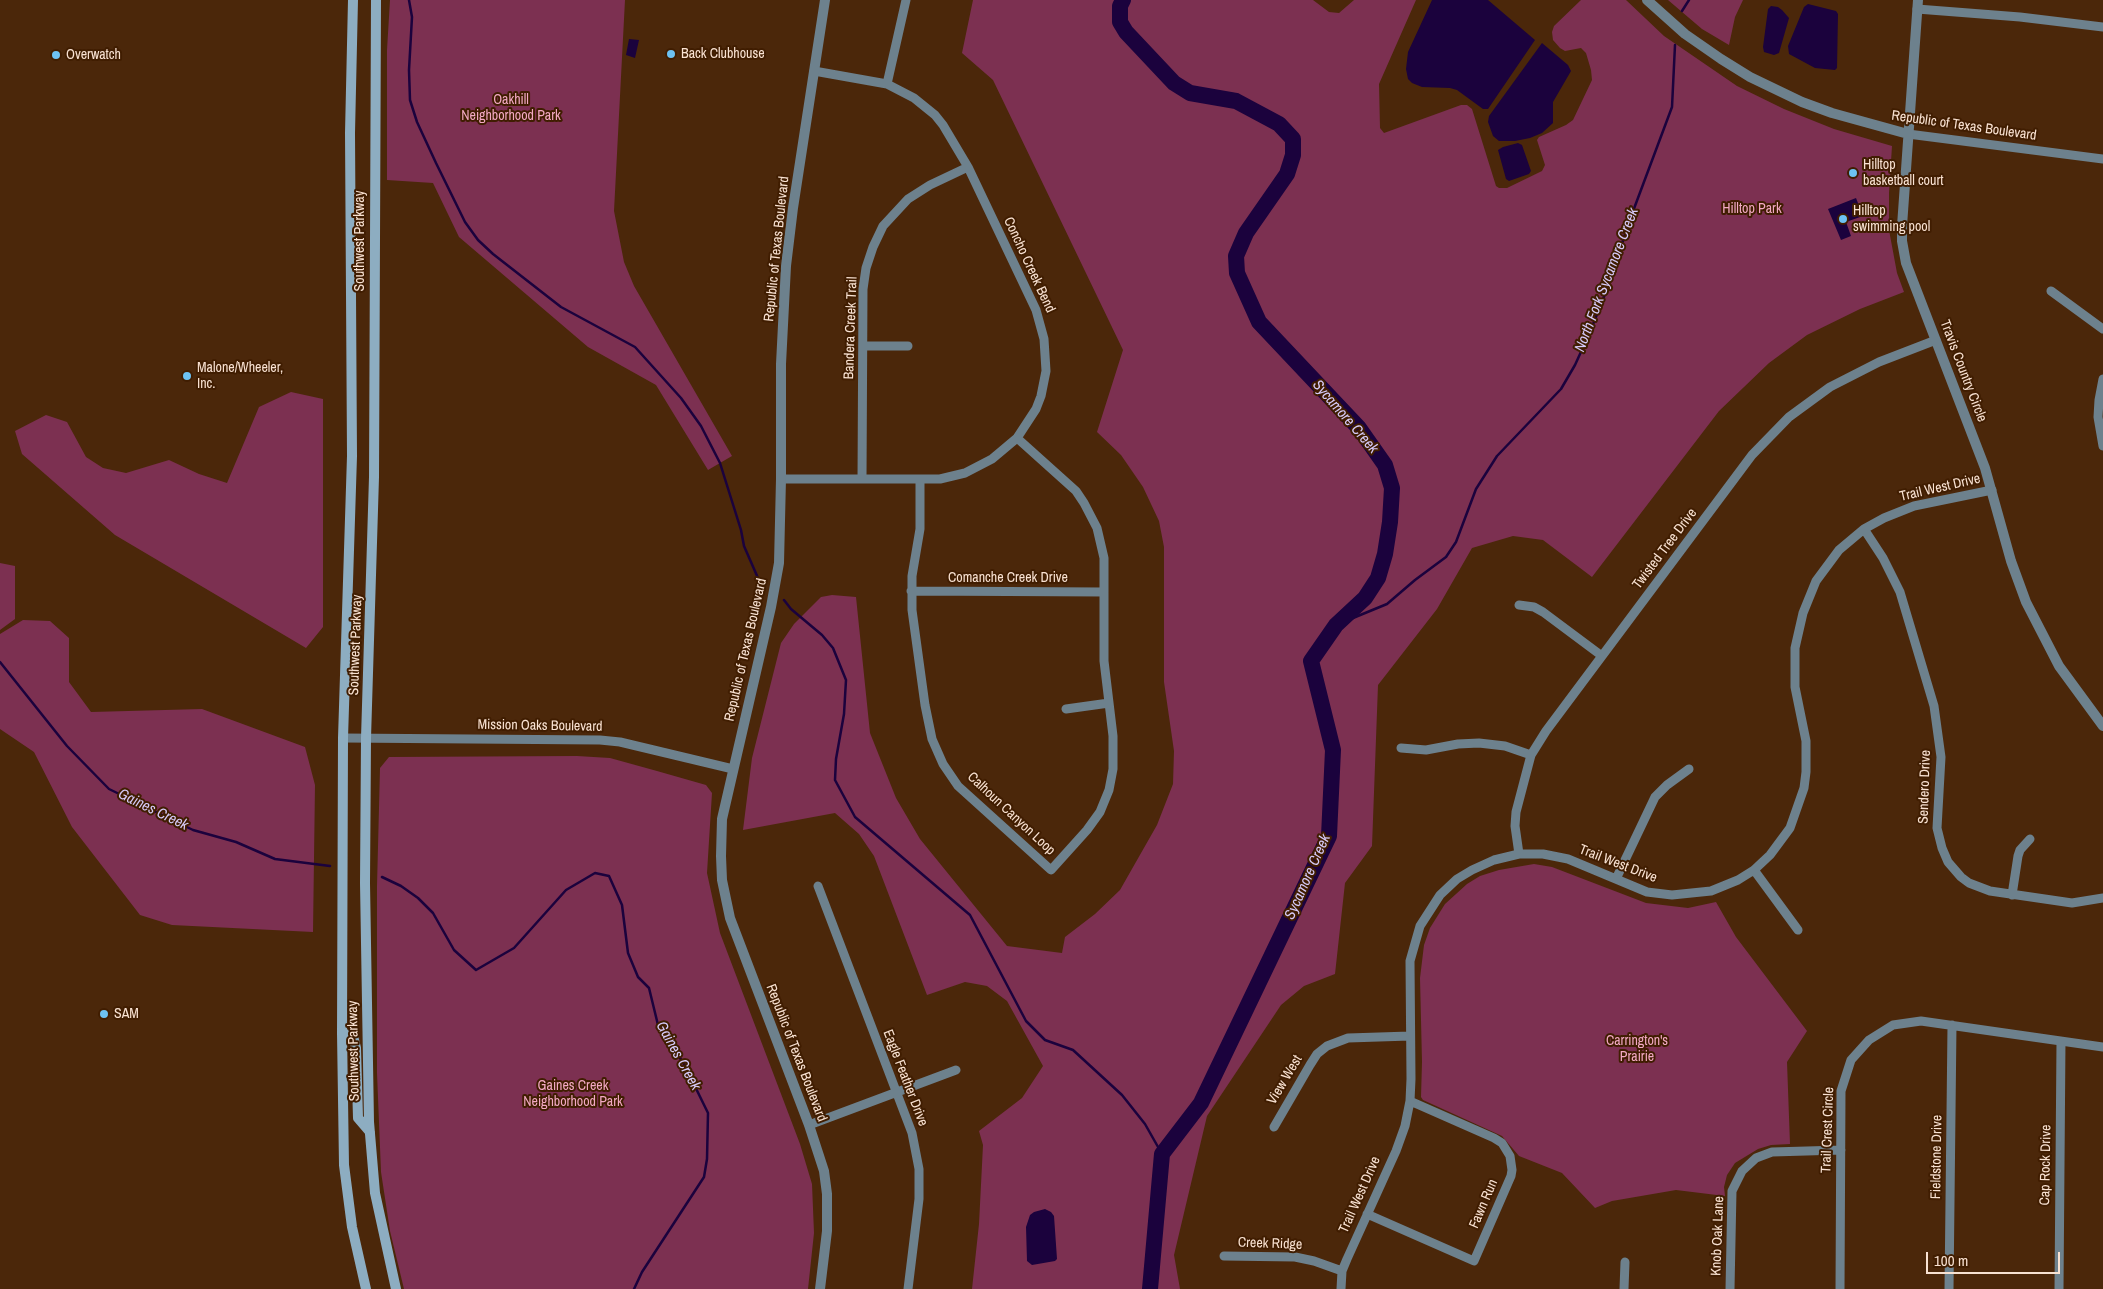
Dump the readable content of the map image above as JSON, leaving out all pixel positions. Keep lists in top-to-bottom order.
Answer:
{
  "streets": {
    "main road": ["Southwest Parkway"],
    "street": [
      "Republic of Texas Boulevard",
      "Concho Creek Bend",
      "Bandera Creek Trail",
      "Travis Country Circle",
      "Trail West Drive",
      "Twisted Tree Drive",
      "Comanche Creek Drive",
      "Mission Oaks Boulevard",
      "Sendero Drive",
      "Calhoun Canyon Loop",
      "Eagle Feather Drive",
      "View West",
      "Trail Crest Circle",
      "Fieldstone Drive",
      "Cap Rock Drive",
      "Fawn Run",
      "Knob Oak Lane",
      "Creek Ridge"
    ]
  },
  "crossings": [
    ["Republic of Texas Boulevard", "Concho Creek Bend"],
    ["Republic of Texas Boulevard", "Travis Country Circle"],
    ["Republic of Texas Boulevard", "Mission Oaks Boulevard"],
    ["Southwest Parkway", "Mission Oaks Boulevard"],
    ["Concho Creek Bend", "Bandera Creek Trail"],
    ["Concho Creek Bend", "Calhoun Canyon Loop"],
    ["Travis Country Circle", "Trail West Drive"],
    ["Travis Country Circle", "Twisted Tree Drive"],
    ["Trail West Drive", "Twisted Tree Drive"],
    ["Trail West Drive", "Sendero Drive"],
    ["Trail West Drive", "View West"],
    ["Trail West Drive", "Fawn Run"],
    ["Trail West Drive", "Creek Ridge"],
    ["Comanche Creek Drive", "Calhoun Canyon Loop"],
    ["Trail Crest Circle", "Fieldstone Drive"],
    ["Trail Crest Circle", "Cap Rock Drive"],
    ["Trail Crest Circle", "Knob Oak Lane"]
  ],
  "water": ["North Fork Sycamore Creek", "Sycamore Creek", "Gaines Creek"],
  "parks": [
    "Oakhill Neighborhood Park",
    "Hilltop Park",
    "Carrington's Prairie",
    "Gaines Creek Neighborhood Park"
  ],
  "places": [
    "Back Clubhouse",
    "Overwatch",
    "Hilltop basketball court",
    "Hilltop swimming pool",
    "Malone/Wheeler, Inc.",
    "SAM"
  ],
  "scale_bar": "100 m"
}
